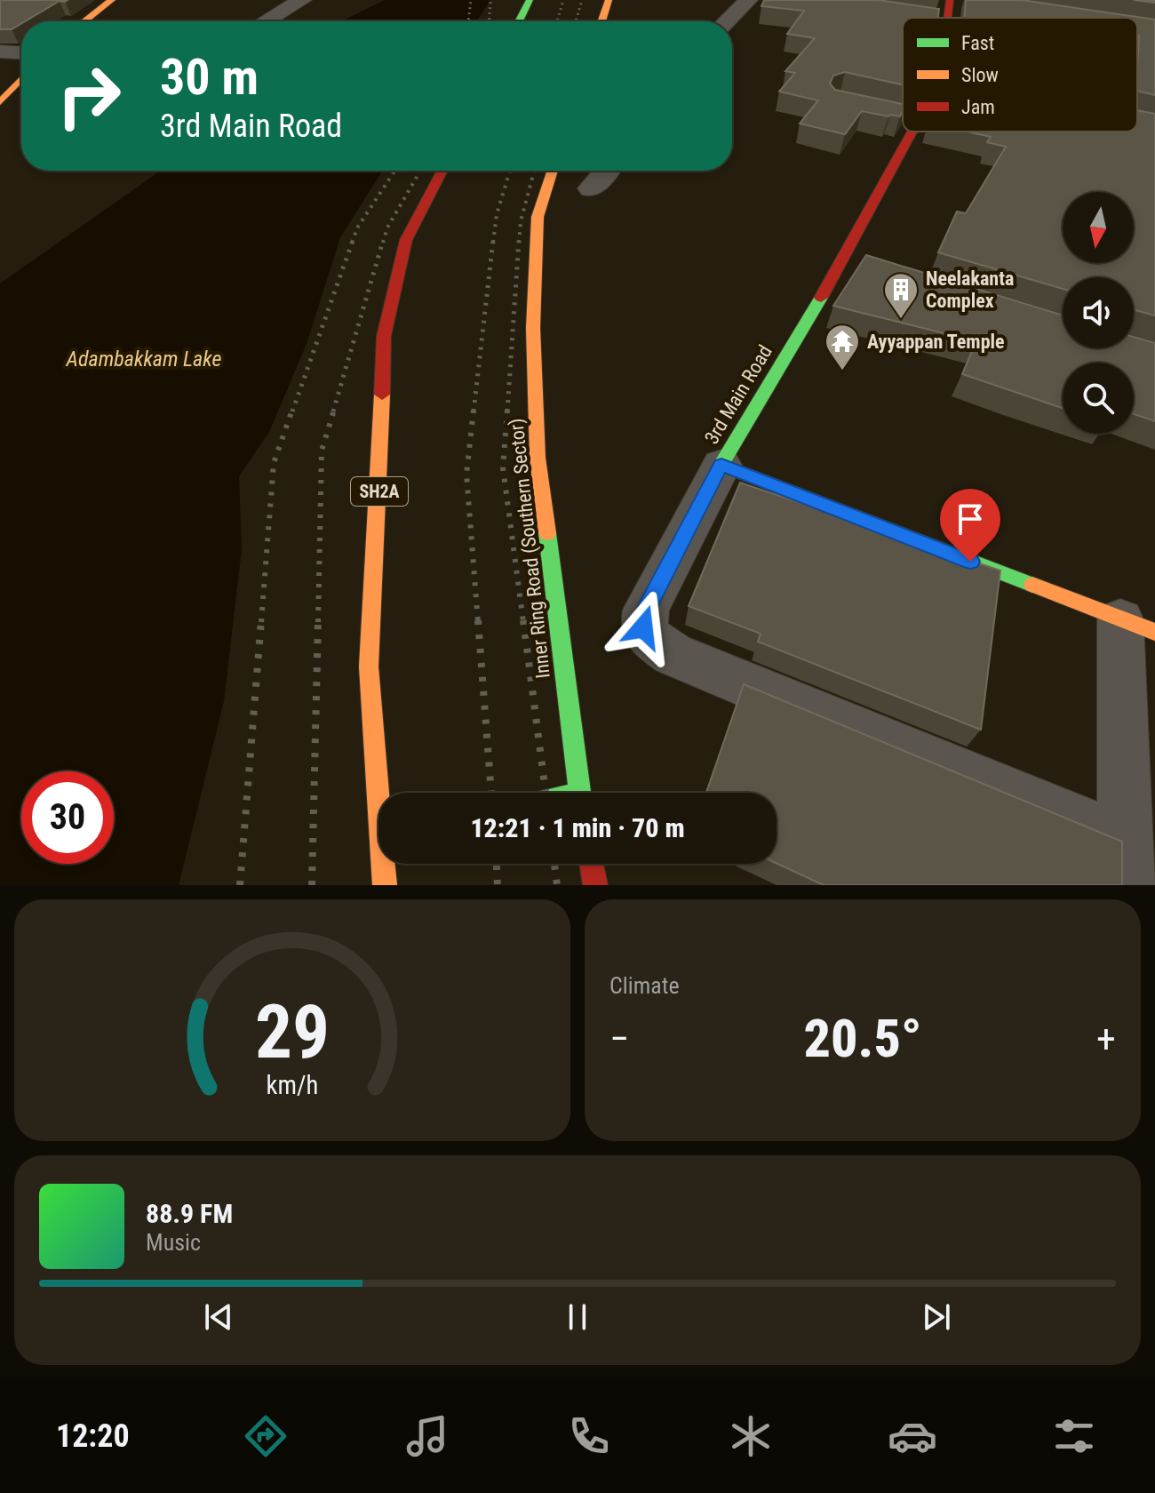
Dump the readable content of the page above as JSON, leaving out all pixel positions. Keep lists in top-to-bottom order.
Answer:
{
  "streets": {
    "main road": ["3rd Main Road", "SH2A", "Inner Ring Road (Southern Sector)"]
  },
  "water": ["Adambakkam Lake"],
  "places": {
    "building": ["Neelakanta Complex"],
    "temple": ["Ayyappan Temple"]
  },
  "legend": ["Fast", "Slow", "Jam"],
  "north": "bottom",
  "page": {
    "turn": ["30 m", "3rd Main Road"],
    "limit": "30",
    "trip": "12:21 · 1 min · 70 m",
    "tile": "Climate",
    "heat": ["−", "20.5°", "+"],
    "song": ["88.9 FM", "Music"],
    "tabs": "12:20",
    "gauge": ["29", "km/h"]
  }
}
